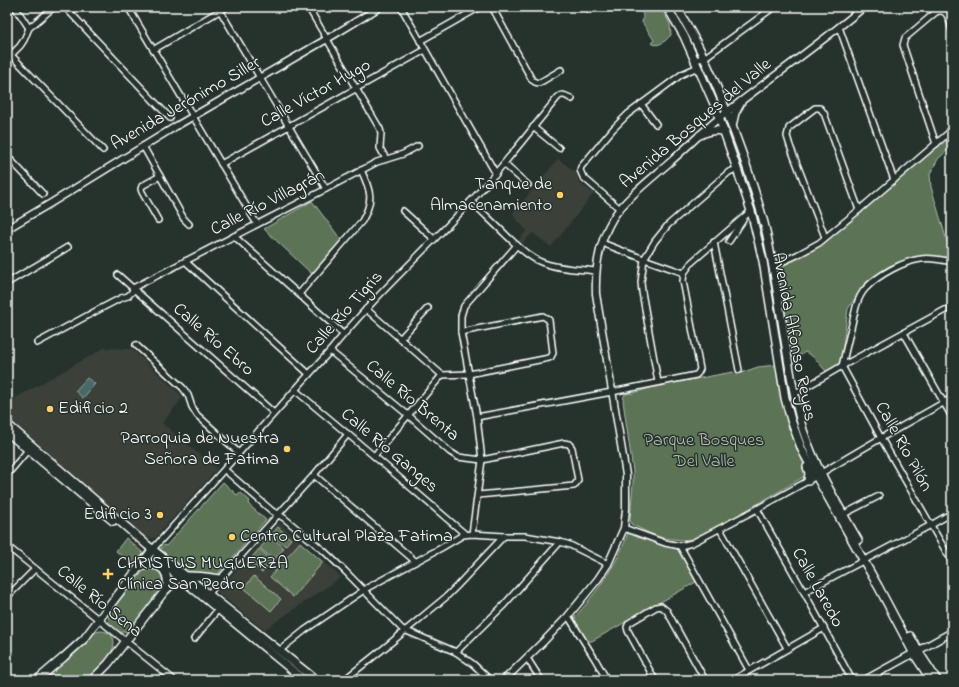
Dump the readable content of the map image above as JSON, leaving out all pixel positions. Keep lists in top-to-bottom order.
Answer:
{
  "streets": {
    "main road": ["Avenida Alfonso Reyes"],
    "street": [
      "Calle Víctor Hugo",
      "Avenida Jerónimo Siller",
      "Avenida Bosques del Valle",
      "Calle Río Villagrán",
      "Calle Río Tigris",
      "Calle Río Ebro",
      "Calle Río Brenta",
      "Calle Río Pilón",
      "Calle Río Ganges",
      "Calle Laredo",
      "Calle Río Sena"
    ]
  },
  "crossings": [
    ["Avenida Bosques del Valle", "Avenida Alfonso Reyes"],
    ["Calle Río Villagrán", "Calle Río Ebro"],
    ["Calle Río Tigris", "Calle Río Ebro"],
    ["Calle Río Tigris", "Calle Río Brenta"],
    ["Calle Río Tigris", "Calle Río Ganges"]
  ],
  "parks": ["Parque Bosques Del Valle"],
  "places": {
    "other": [
      "Tanque de Almacenamiento",
      "Edificio 2",
      "Parroquia de Nuestra Señora de Fatima",
      "Edificio 3",
      "Centro Cultural Plaza Fatima"
    ],
    "health": ["CHRISTUS MUGUERZA Clínica San Pedro"]
  }
}
